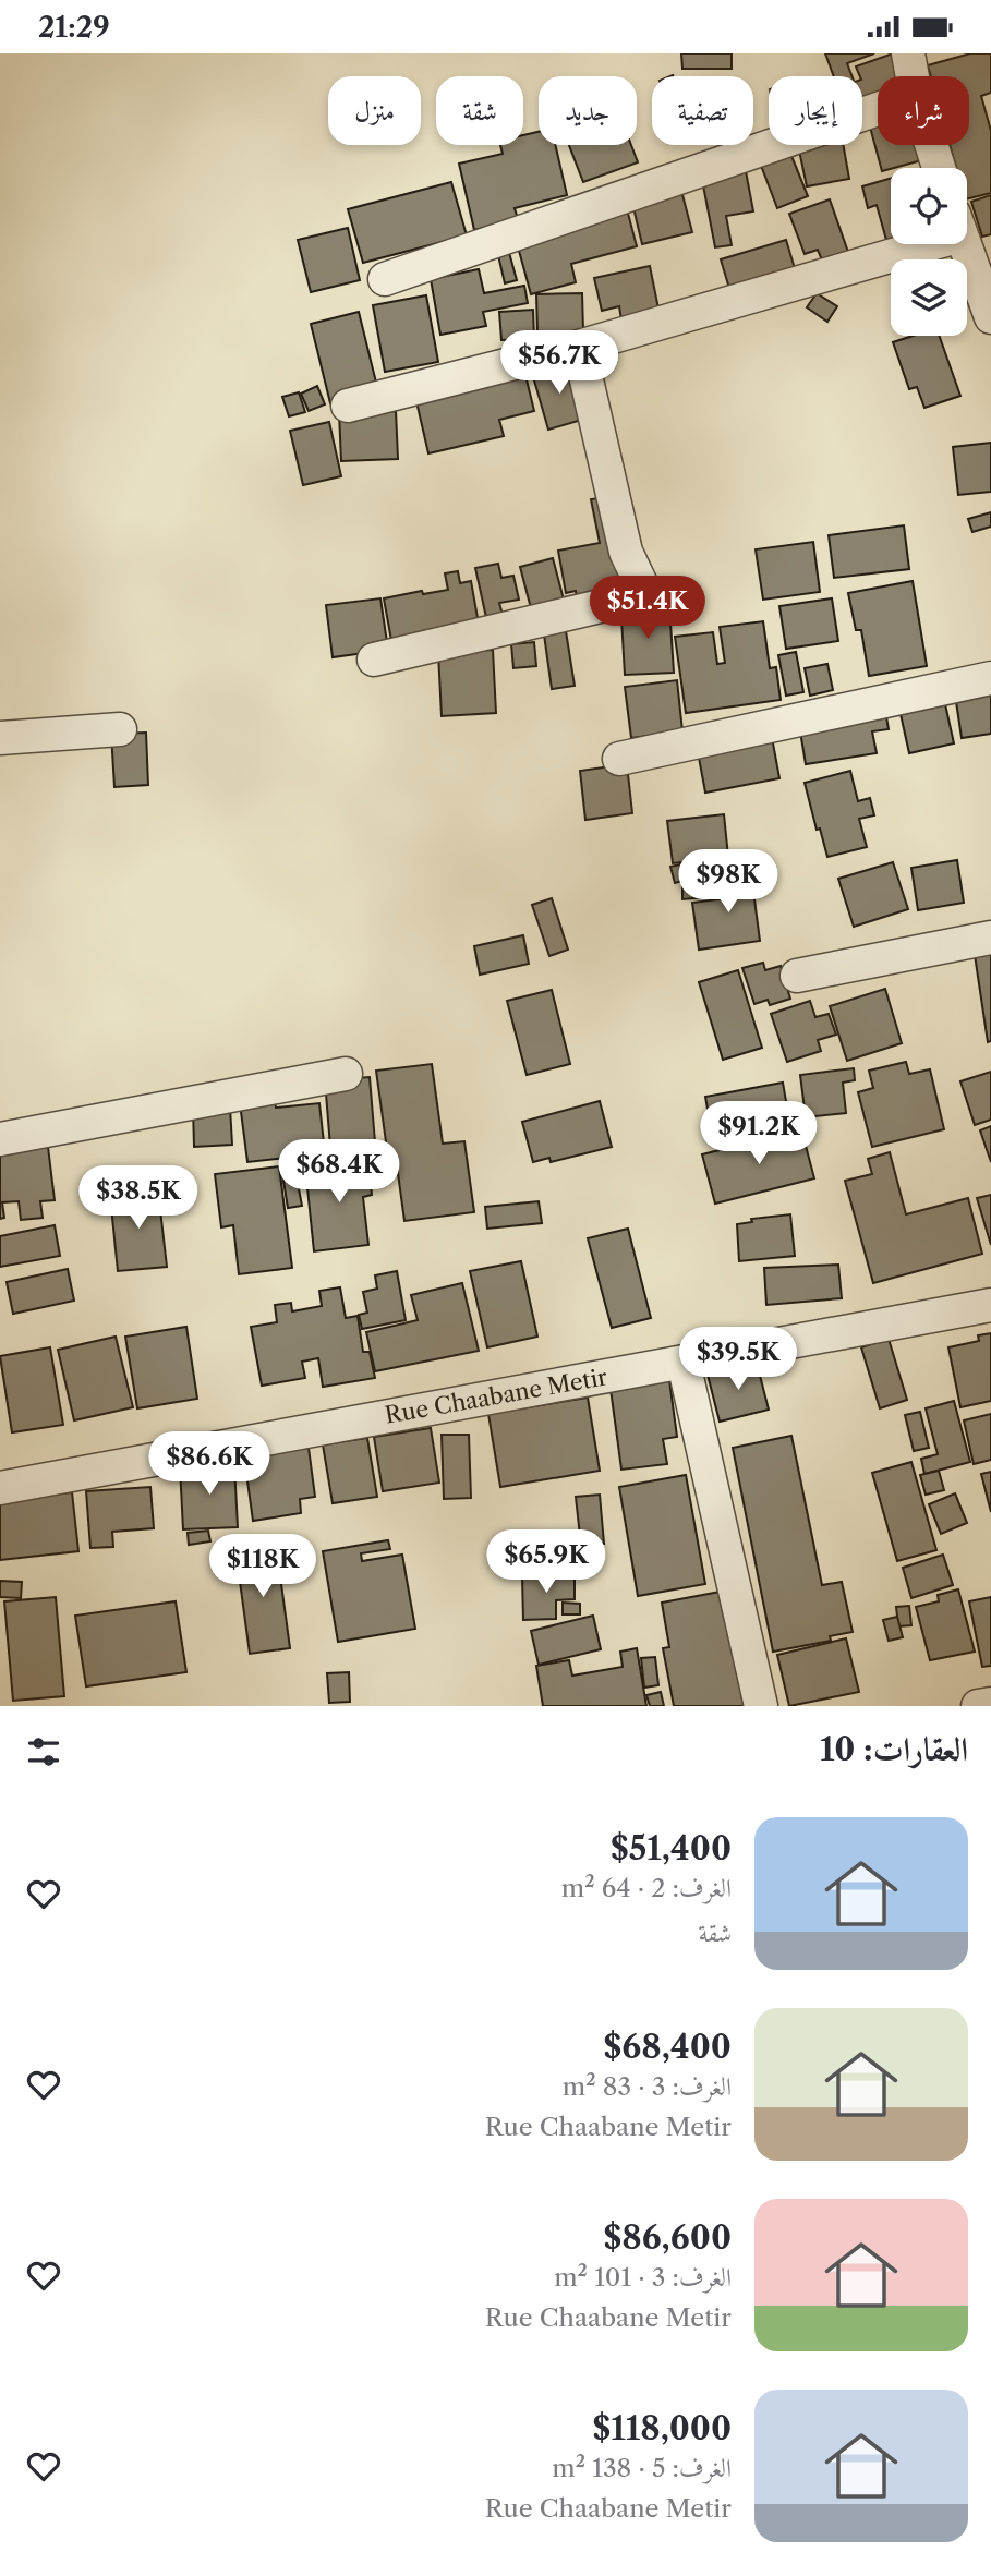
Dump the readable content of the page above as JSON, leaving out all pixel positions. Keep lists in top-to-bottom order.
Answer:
{
  "streets": {
    "street": ["Rue Chaabane Metir"]
  },
  "page": {
    "status": "21:29",
    "chip": [
      "شراء",
      "إيجار",
      "تصفية",
      "جديد",
      "شقة",
      "منزل"
    ],
    "price": [
      "$56.7K",
      "$51.4K",
      "$98K",
      "$91.2K",
      "$68.4K",
      "$38.5K",
      "$39.5K",
      "$86.6K",
      "$65.9K",
      "$118K"
    ],
    "heading": "العقارات: 10",
    "list": [
      {
        "name": "$51,400",
        "note": "الغرف: 2 · 64 m² · شقة"
      },
      {
        "name": "$68,400",
        "note": "الغرف: 3 · 83 m² · Rue Chaabane Metir"
      },
      {
        "name": "$86,600",
        "note": "الغرف: 3 · 101 m² · Rue Chaabane Metir"
      },
      {
        "name": "$118,000",
        "note": "الغرف: 5 · 138 m² · Rue Chaabane Metir"
      }
    ]
  }
}
